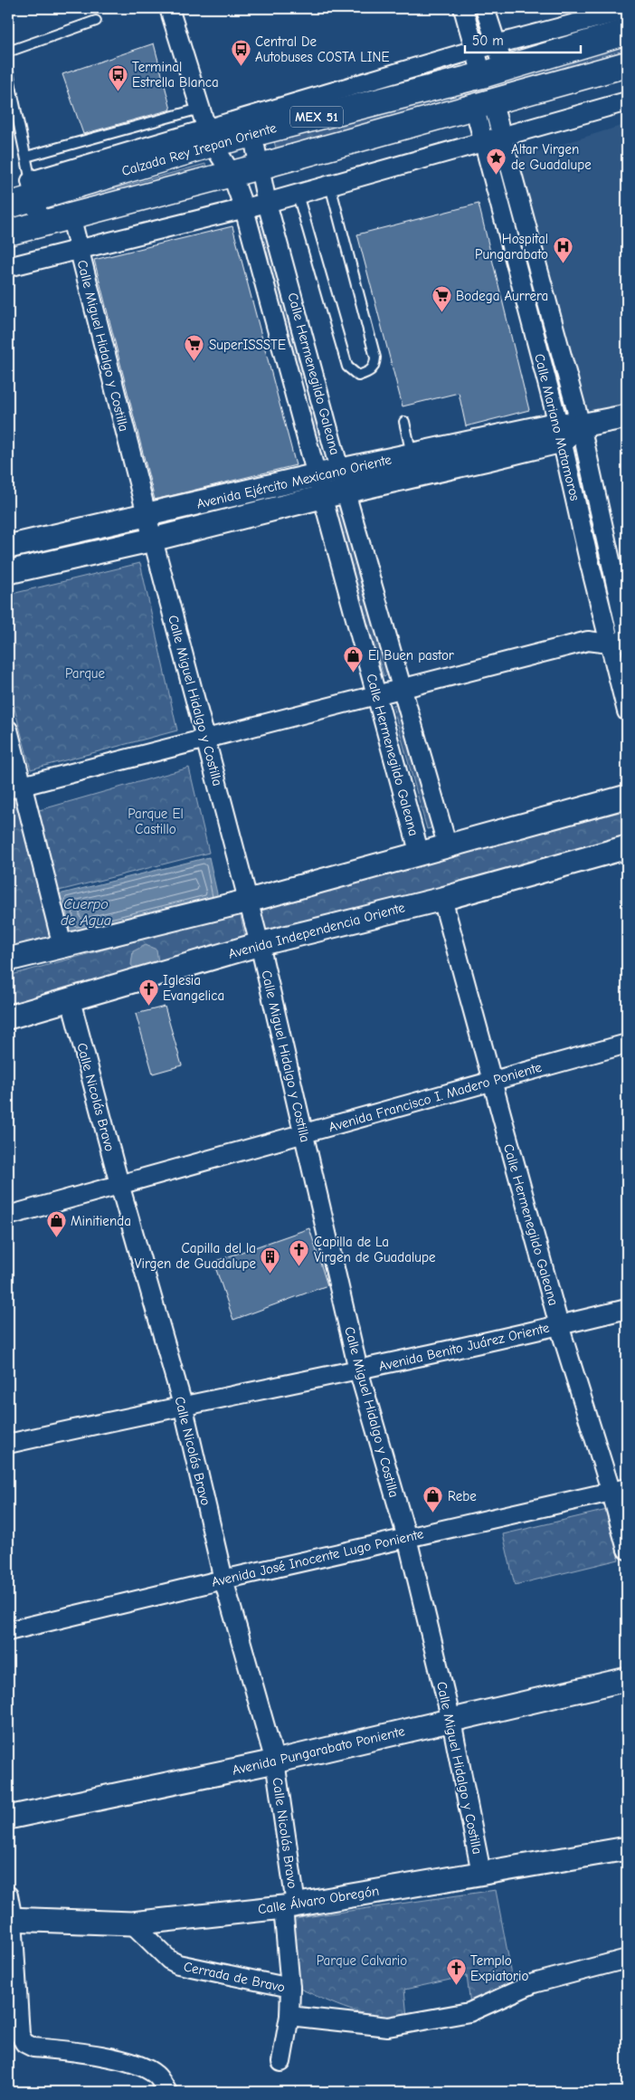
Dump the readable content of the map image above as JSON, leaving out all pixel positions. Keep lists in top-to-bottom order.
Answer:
{
  "streets": {
    "main road": ["MEX 51", "Calzada Rey Irepan Oriente"],
    "street": [
      "Calle Miguel Hidalgo y Costilla",
      "Calle Hermenegildo Galeana",
      "Calle Mariano Matamoros",
      "Avenida Ejército Mexicano Oriente",
      "Avenida Independencia Oriente",
      "Calle Nicolás Bravo",
      "Avenida Francisco I. Madero Poniente",
      "Avenida Benito Juárez Oriente",
      "Avenida José Inocente Lugo Poniente",
      "Avenida Pungarabato Poniente",
      "Calle Álvaro Obregón",
      "Cerrada de Bravo"
    ]
  },
  "crossings": [
    ["MEX 51", "Calle Miguel Hidalgo y Costilla"],
    ["MEX 51", "Calle Hermenegildo Galeana"],
    ["MEX 51", "Calle Mariano Matamoros"],
    ["Calzada Rey Irepan Oriente", "Calle Hermenegildo Galeana"],
    ["Calle Miguel Hidalgo y Costilla", "Avenida Ejército Mexicano Oriente"],
    ["Calle Miguel Hidalgo y Costilla", "Avenida Independencia Oriente"],
    ["Calle Miguel Hidalgo y Costilla", "Avenida Francisco I. Madero Poniente"],
    ["Calle Miguel Hidalgo y Costilla", "Avenida Benito Juárez Oriente"],
    ["Calle Miguel Hidalgo y Costilla", "Avenida José Inocente Lugo Poniente"],
    ["Calle Miguel Hidalgo y Costilla", "Avenida Pungarabato Poniente"],
    ["Calle Miguel Hidalgo y Costilla", "Calle Álvaro Obregón"],
    ["Calle Hermenegildo Galeana", "Avenida Ejército Mexicano Oriente"],
    ["Calle Hermenegildo Galeana", "Avenida Independencia Oriente"],
    ["Calle Hermenegildo Galeana", "Avenida Francisco I. Madero Poniente"],
    ["Calle Hermenegildo Galeana", "Avenida Benito Juárez Oriente"],
    ["Calle Hermenegildo Galeana", "Avenida José Inocente Lugo Poniente"],
    ["Calle Mariano Matamoros", "Avenida Ejército Mexicano Oriente"],
    ["Avenida Independencia Oriente", "Calle Nicolás Bravo"],
    ["Calle Nicolás Bravo", "Avenida Francisco I. Madero Poniente"],
    ["Calle Nicolás Bravo", "Avenida Benito Juárez Oriente"],
    ["Calle Nicolás Bravo", "Avenida José Inocente Lugo Poniente"],
    ["Calle Nicolás Bravo", "Avenida Pungarabato Poniente"],
    ["Calle Nicolás Bravo", "Calle Álvaro Obregón"],
    ["Calle Nicolás Bravo", "Cerrada de Bravo"],
    ["Calle Álvaro Obregón", "Cerrada de Bravo"]
  ],
  "water": ["Cuerpo de Agua"],
  "parks": ["Parque", "Parque El Castillo", "Parque Calvario"],
  "places": {
    "bus stop": ["Central De Autobuses COSTA LINE", "Terminal Estrella Blanca"],
    "place": ["Altar Virgen de Guadalupe"],
    "hospital": ["Hospital Pungarabato"],
    "supermarket": ["Bodega Aurrera", "SuperISSSTE"],
    "shop": ["El Buen pastor", "Minitienda", "Rebe"],
    "church": ["Iglesia Evangelica", "Capilla de La Virgen de Guadalupe", "Templo Expiatorio"],
    "building": ["Capilla del la Virgen de Guadalupe"]
  },
  "scale_bar": "50 m"
}
